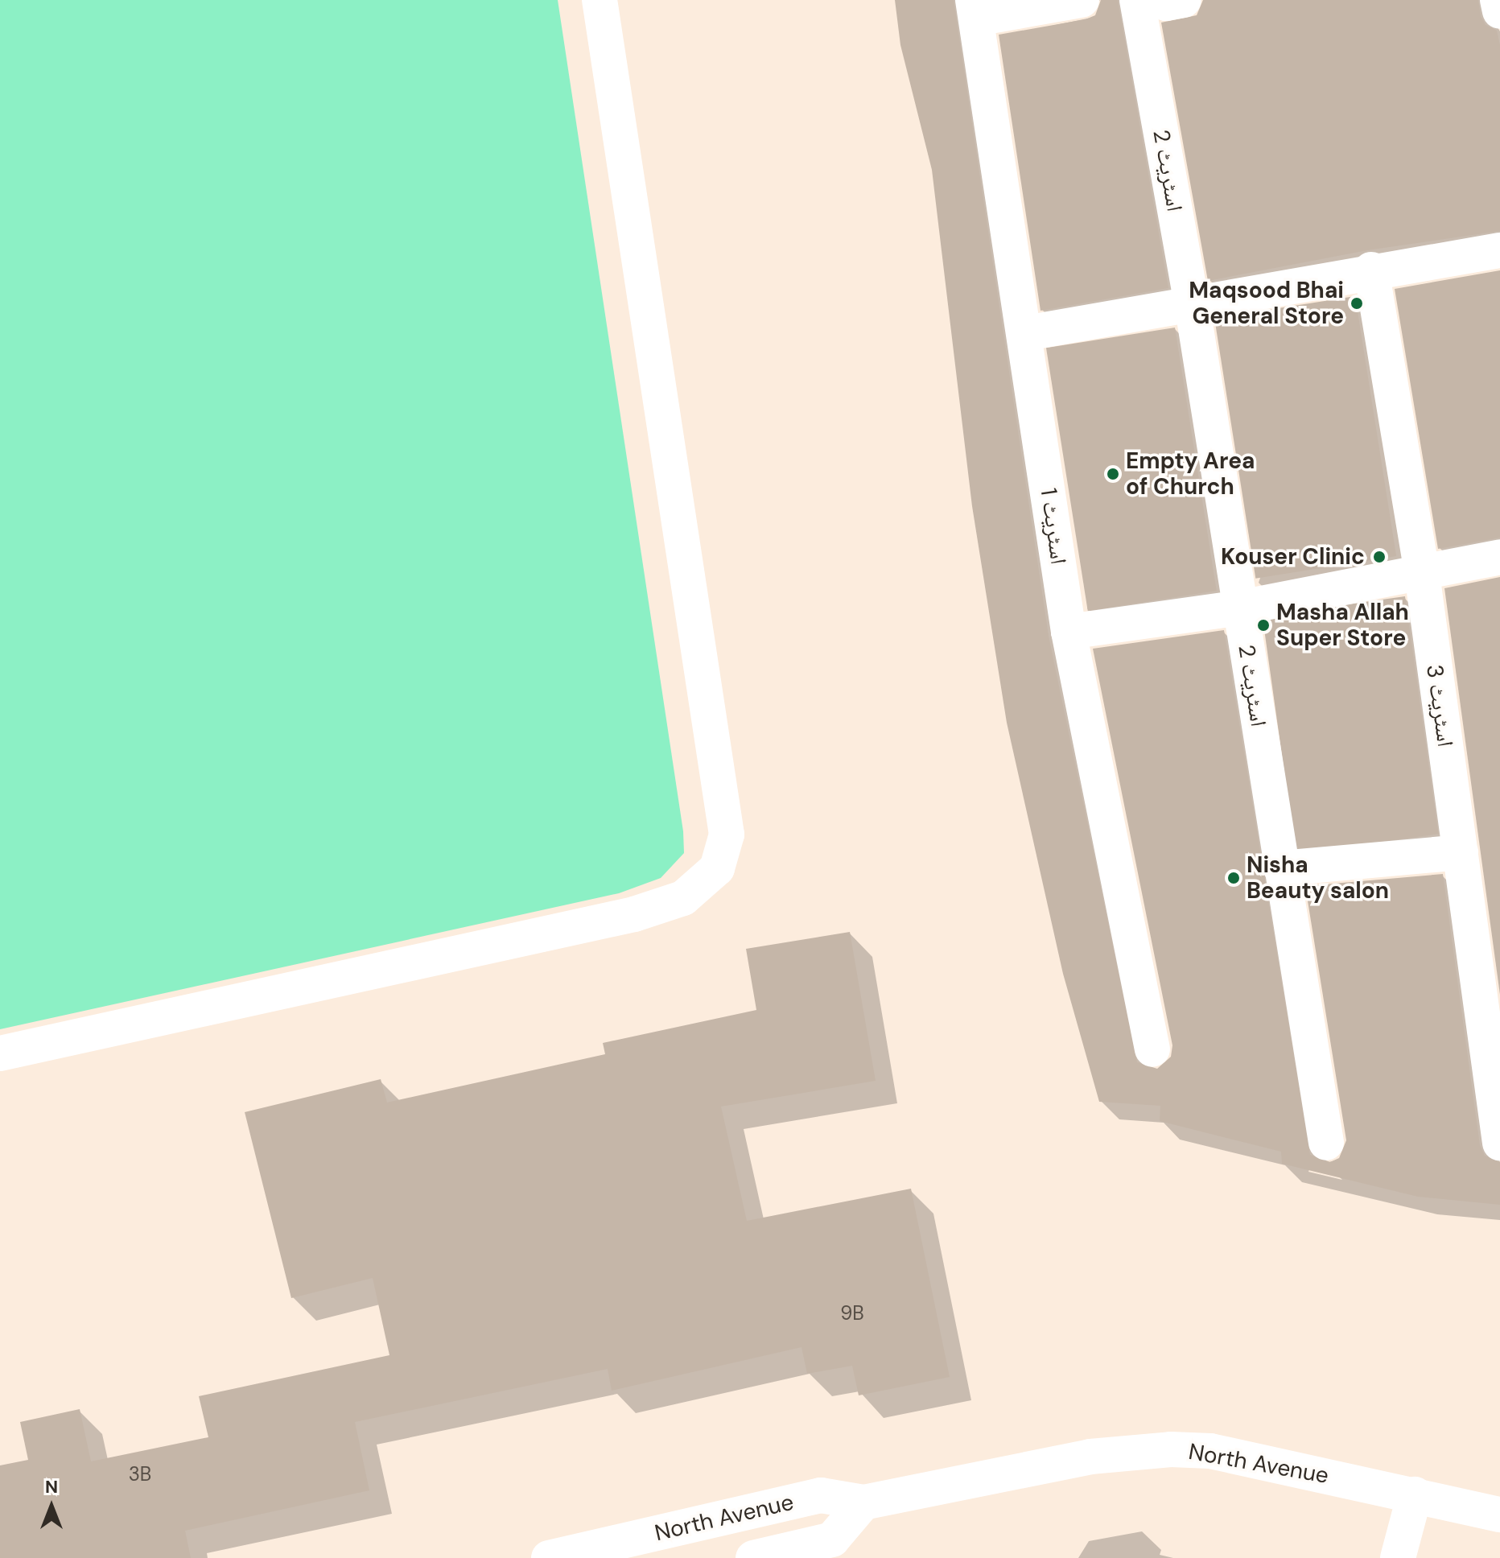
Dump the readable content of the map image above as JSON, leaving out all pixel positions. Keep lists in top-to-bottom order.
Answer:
{
  "streets": {
    "street": [
      "اسٹریٹ 2",
      "اسٹریٹ 1",
      "اسٹریٹ 3",
      "North Avenue"
    ]
  },
  "places": [
    "Maqsood Bhai General Store",
    "Empty Area of Church",
    "Kouser Clinic",
    "Masha Allah Super Store",
    "Nisha Beauty salon"
  ],
  "house_numbers": ["9B", "3B"],
  "north": "top"
}
